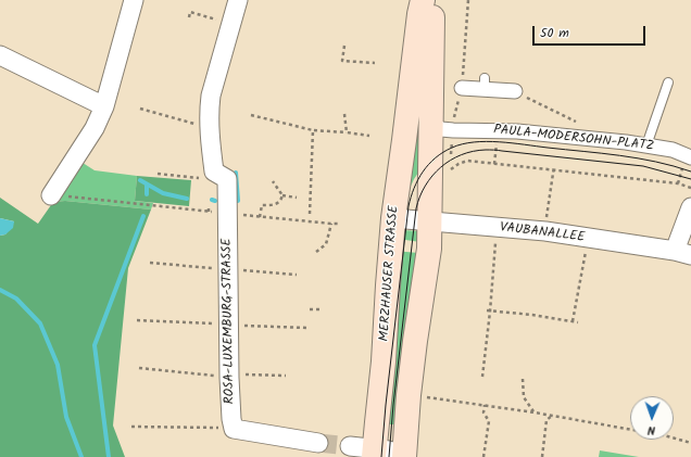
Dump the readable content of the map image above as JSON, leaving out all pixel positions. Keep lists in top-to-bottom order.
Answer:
{
  "streets": {
    "main road": ["MERZHAUSER STRASSE"],
    "street": ["PAULA-MODERSOHN-PLATZ", "VAUBANALLEE", "ROSA-LUXEMBURG-STRASSE"]
  },
  "crossings": [
    ["PAULA-MODERSOHN-PLATZ", "MERZHAUSER STRASSE"],
    ["VAUBANALLEE", "MERZHAUSER STRASSE"]
  ],
  "scale_bar": "50 m",
  "north": "bottom"
}
